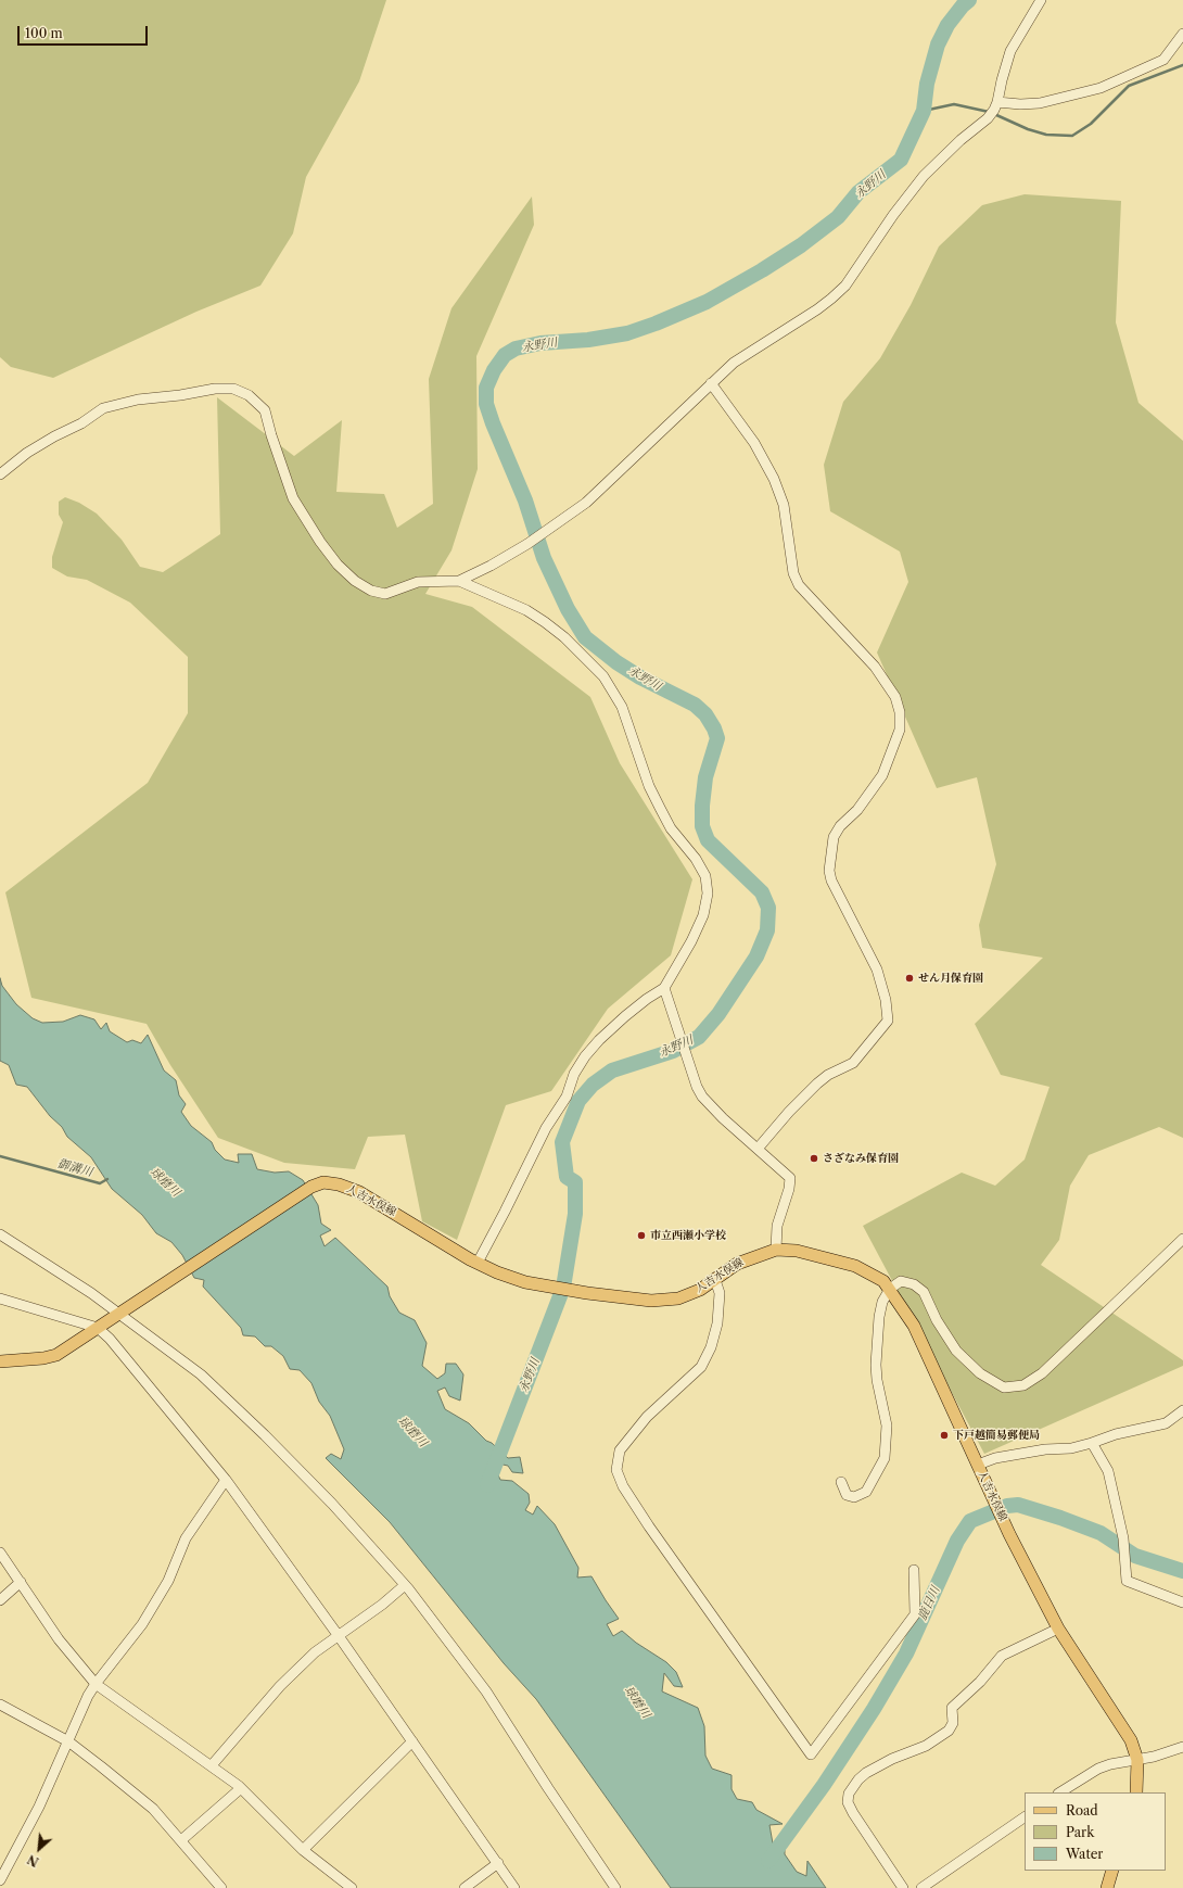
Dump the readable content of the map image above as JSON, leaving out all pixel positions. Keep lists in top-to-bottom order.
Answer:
{
  "streets": {
    "main road": ["人吉水俣線"]
  },
  "water": [
    "永野川",
    "御溝川",
    "球磨川",
    "鹿目川"
  ],
  "places": [
    "せん月保育園",
    "さざなみ保育園",
    "市立西瀬小学校",
    "下戸越簡易郵便局"
  ],
  "legend": ["Road", "Park", "Water"],
  "scale_bar": "100 m",
  "north": "bottom left"
}
